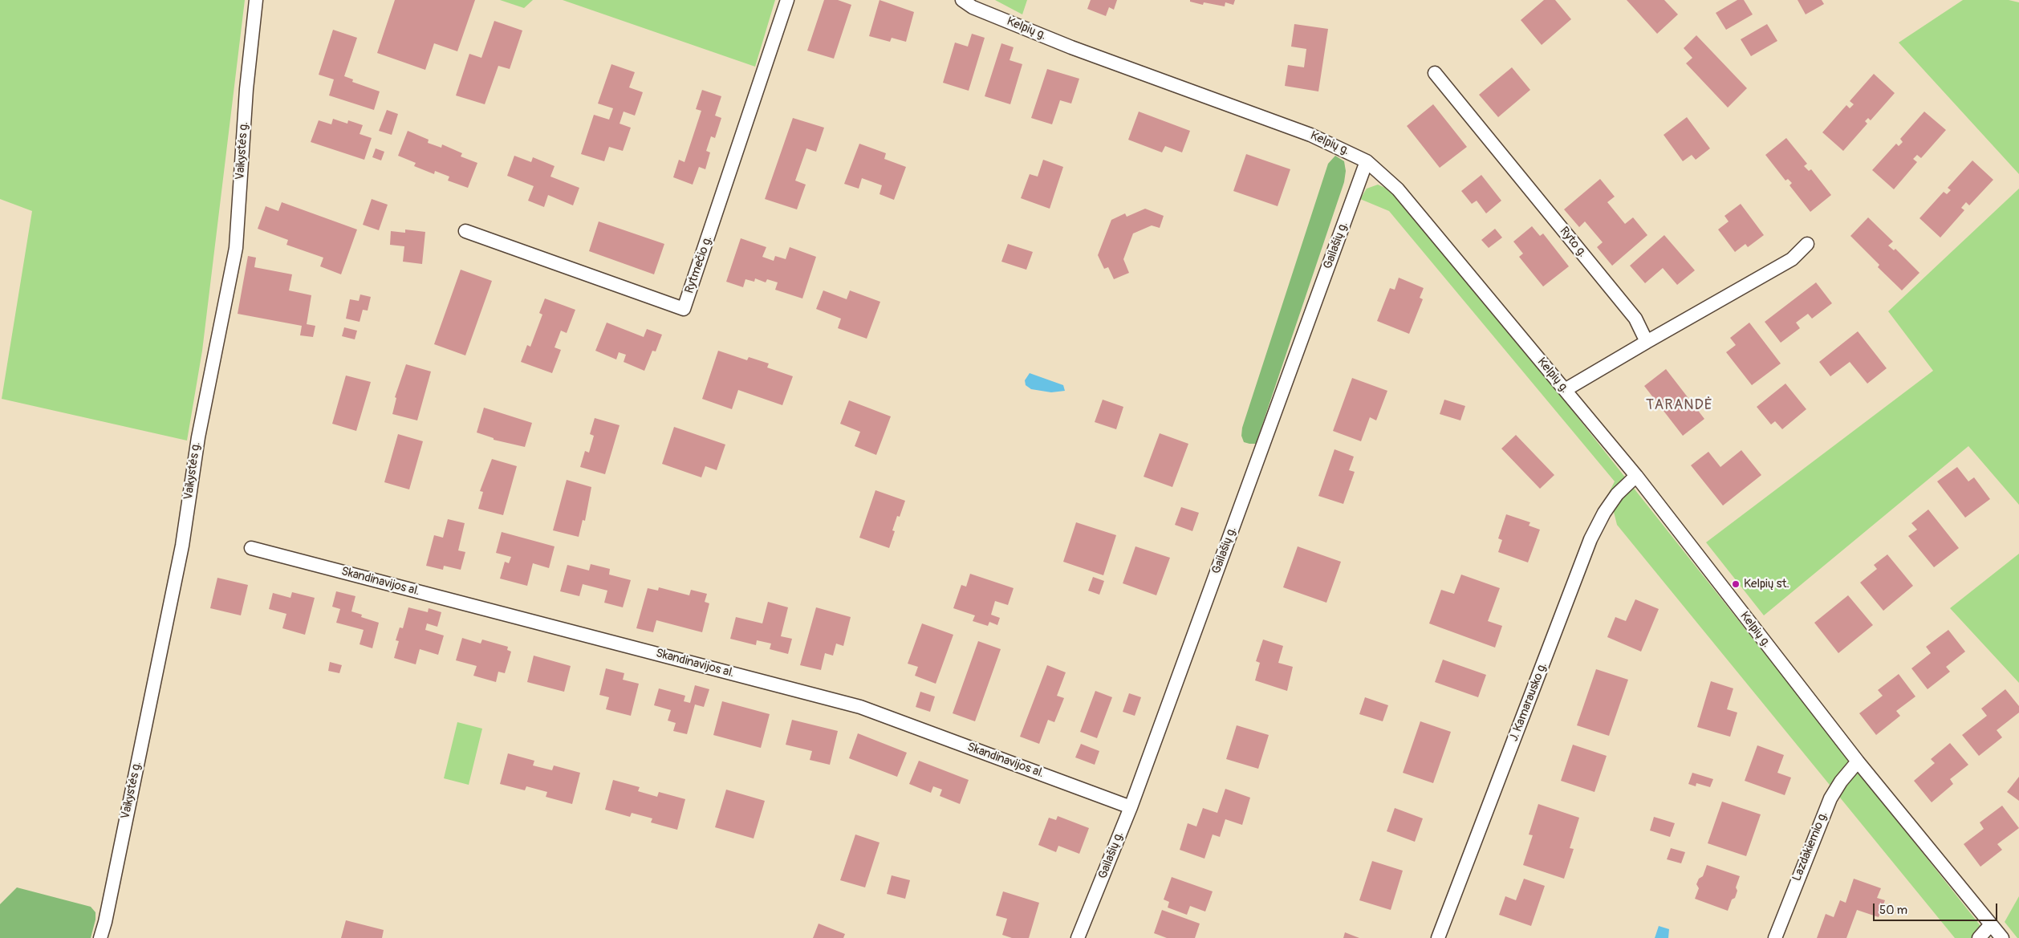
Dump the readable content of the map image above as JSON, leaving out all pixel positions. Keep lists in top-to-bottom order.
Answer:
{
  "streets": {
    "street": [
      "Kelpių g.",
      "Vaikystės g.",
      "Ryto g.",
      "Gailašių g.",
      "Rytmečio g.",
      "Skandinavijos al.",
      "J. Kamarausko g.",
      "Lazdakiemio g."
    ]
  },
  "crossings": [
    ["Kelpių g.", "Gailašių g."],
    ["Kelpių g.", "J. Kamarausko g."],
    ["Kelpių g.", "Lazdakiemio g."],
    ["Gailašių g.", "Skandinavijos al."]
  ],
  "districts": ["TARANDĖ"],
  "places": ["Kelpių st."],
  "scale_bar": "50 m"
}
